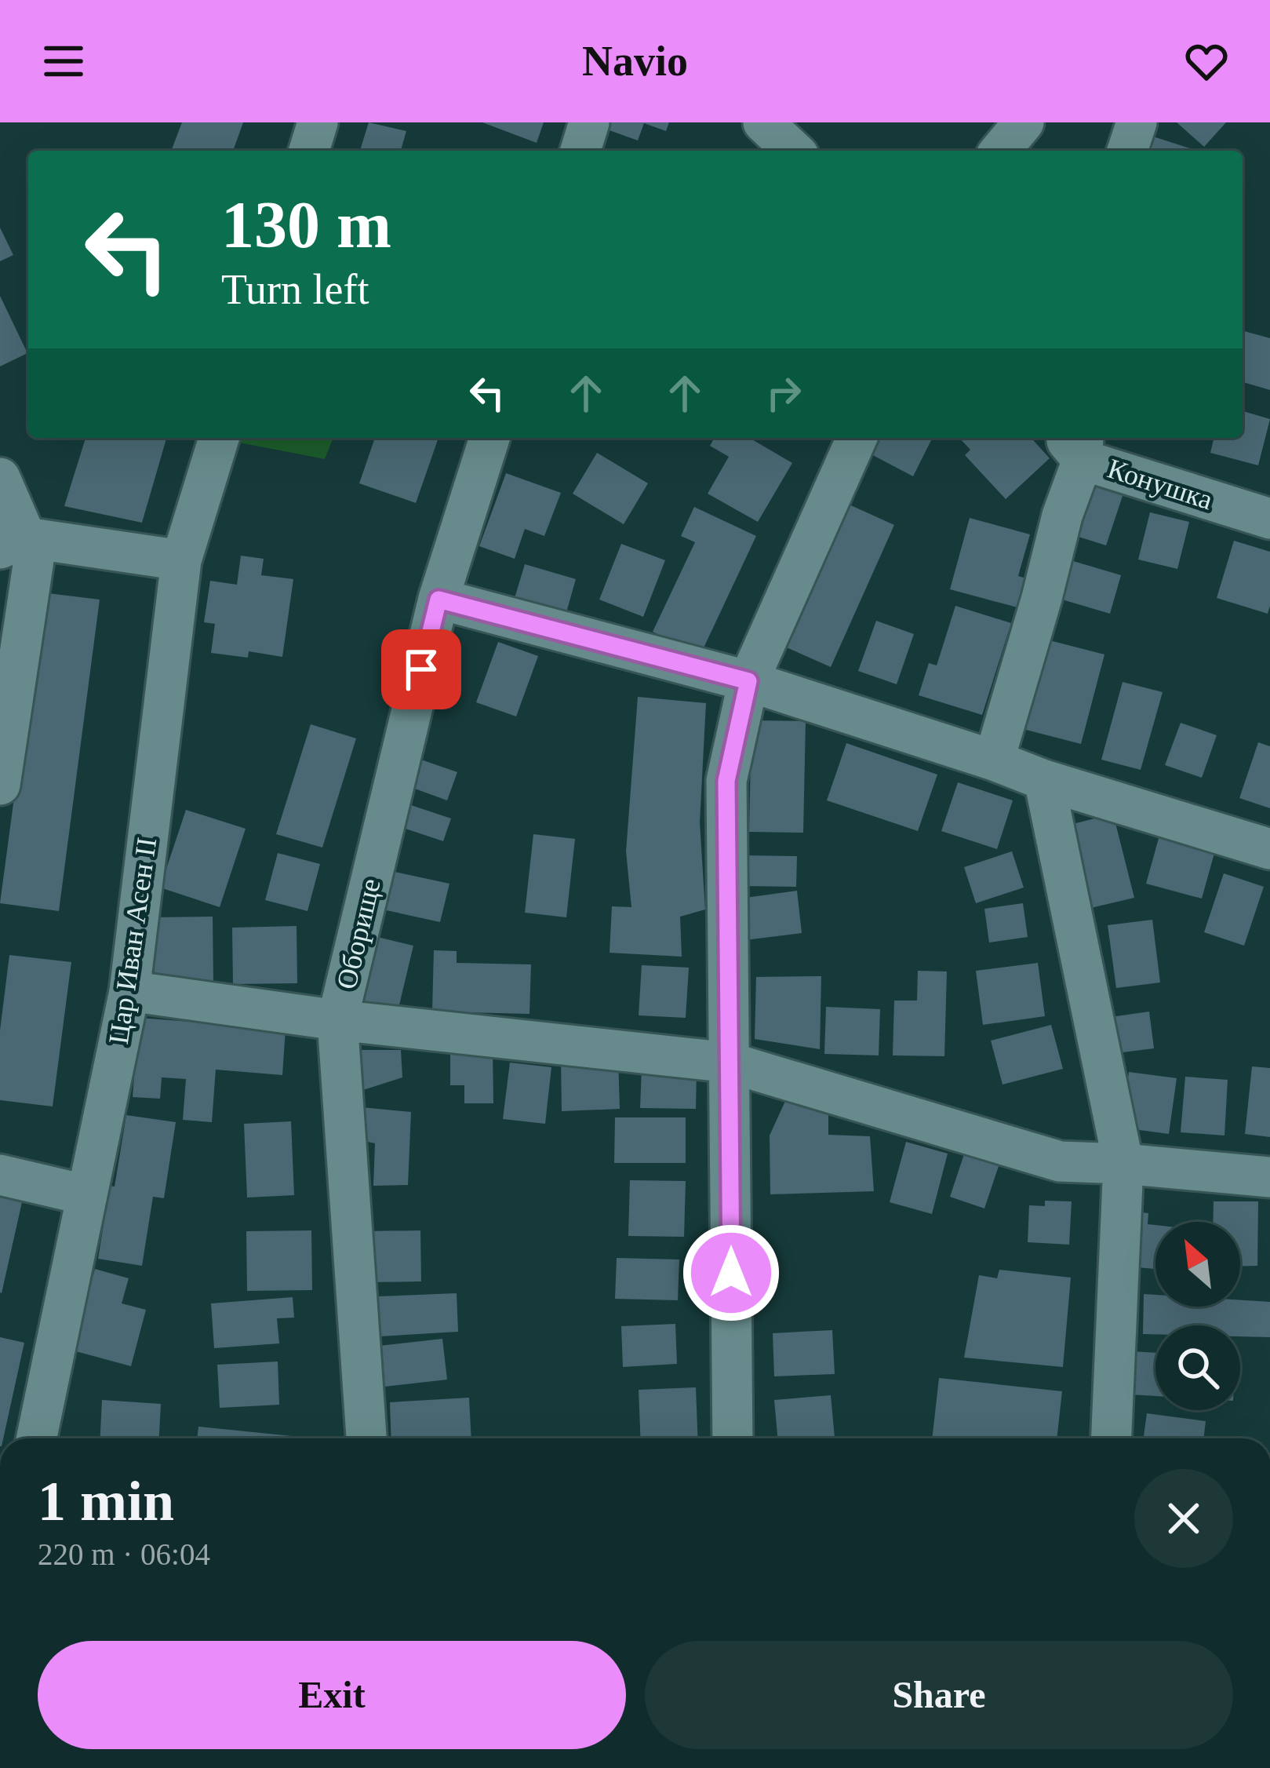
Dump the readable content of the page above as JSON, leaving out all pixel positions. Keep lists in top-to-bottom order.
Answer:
{
  "streets": {
    "street": ["Конушка", "Оборище", "Цар Иван Асен II"]
  },
  "north": "top left",
  "page": {
    "header": "Navio",
    "turn": ["130 m", "Turn left"],
    "heading": ["1 min", "220 m · 06:04"],
    "buttons": ["Exit", "Share"]
  }
}
